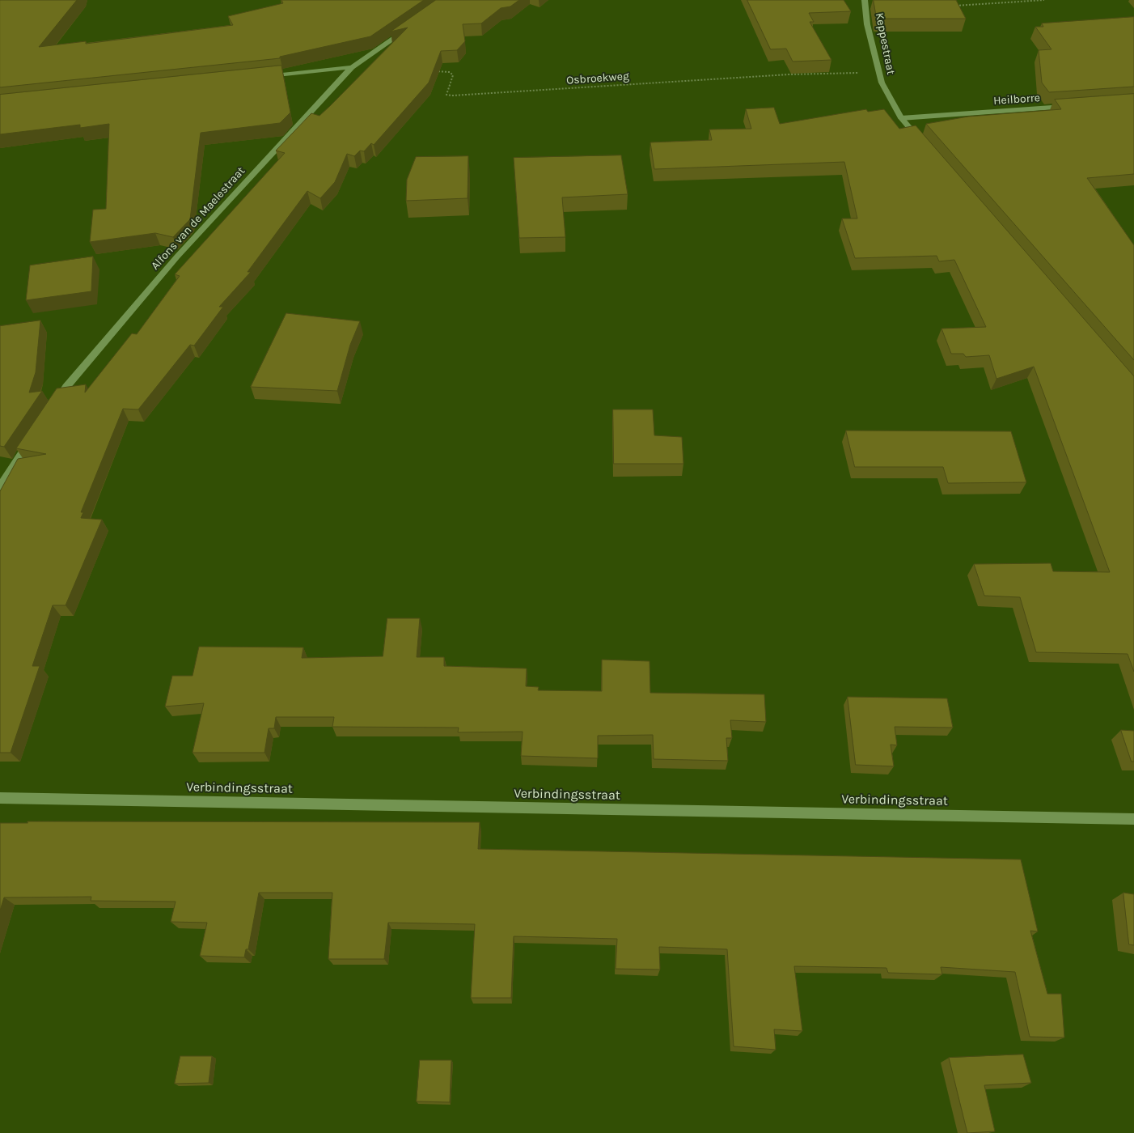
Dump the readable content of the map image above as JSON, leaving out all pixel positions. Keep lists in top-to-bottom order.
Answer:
{
  "streets": {
    "street": [
      "Keppestraat",
      "Heilborre",
      "Alfons van de Maelestraat",
      "Verbindingsstraat"
    ],
    "path": ["Osbroekweg"]
  },
  "crossings": [
    ["Keppestraat", "Osbroekweg"],
    ["Keppestraat", "Heilborre"]
  ]
}
